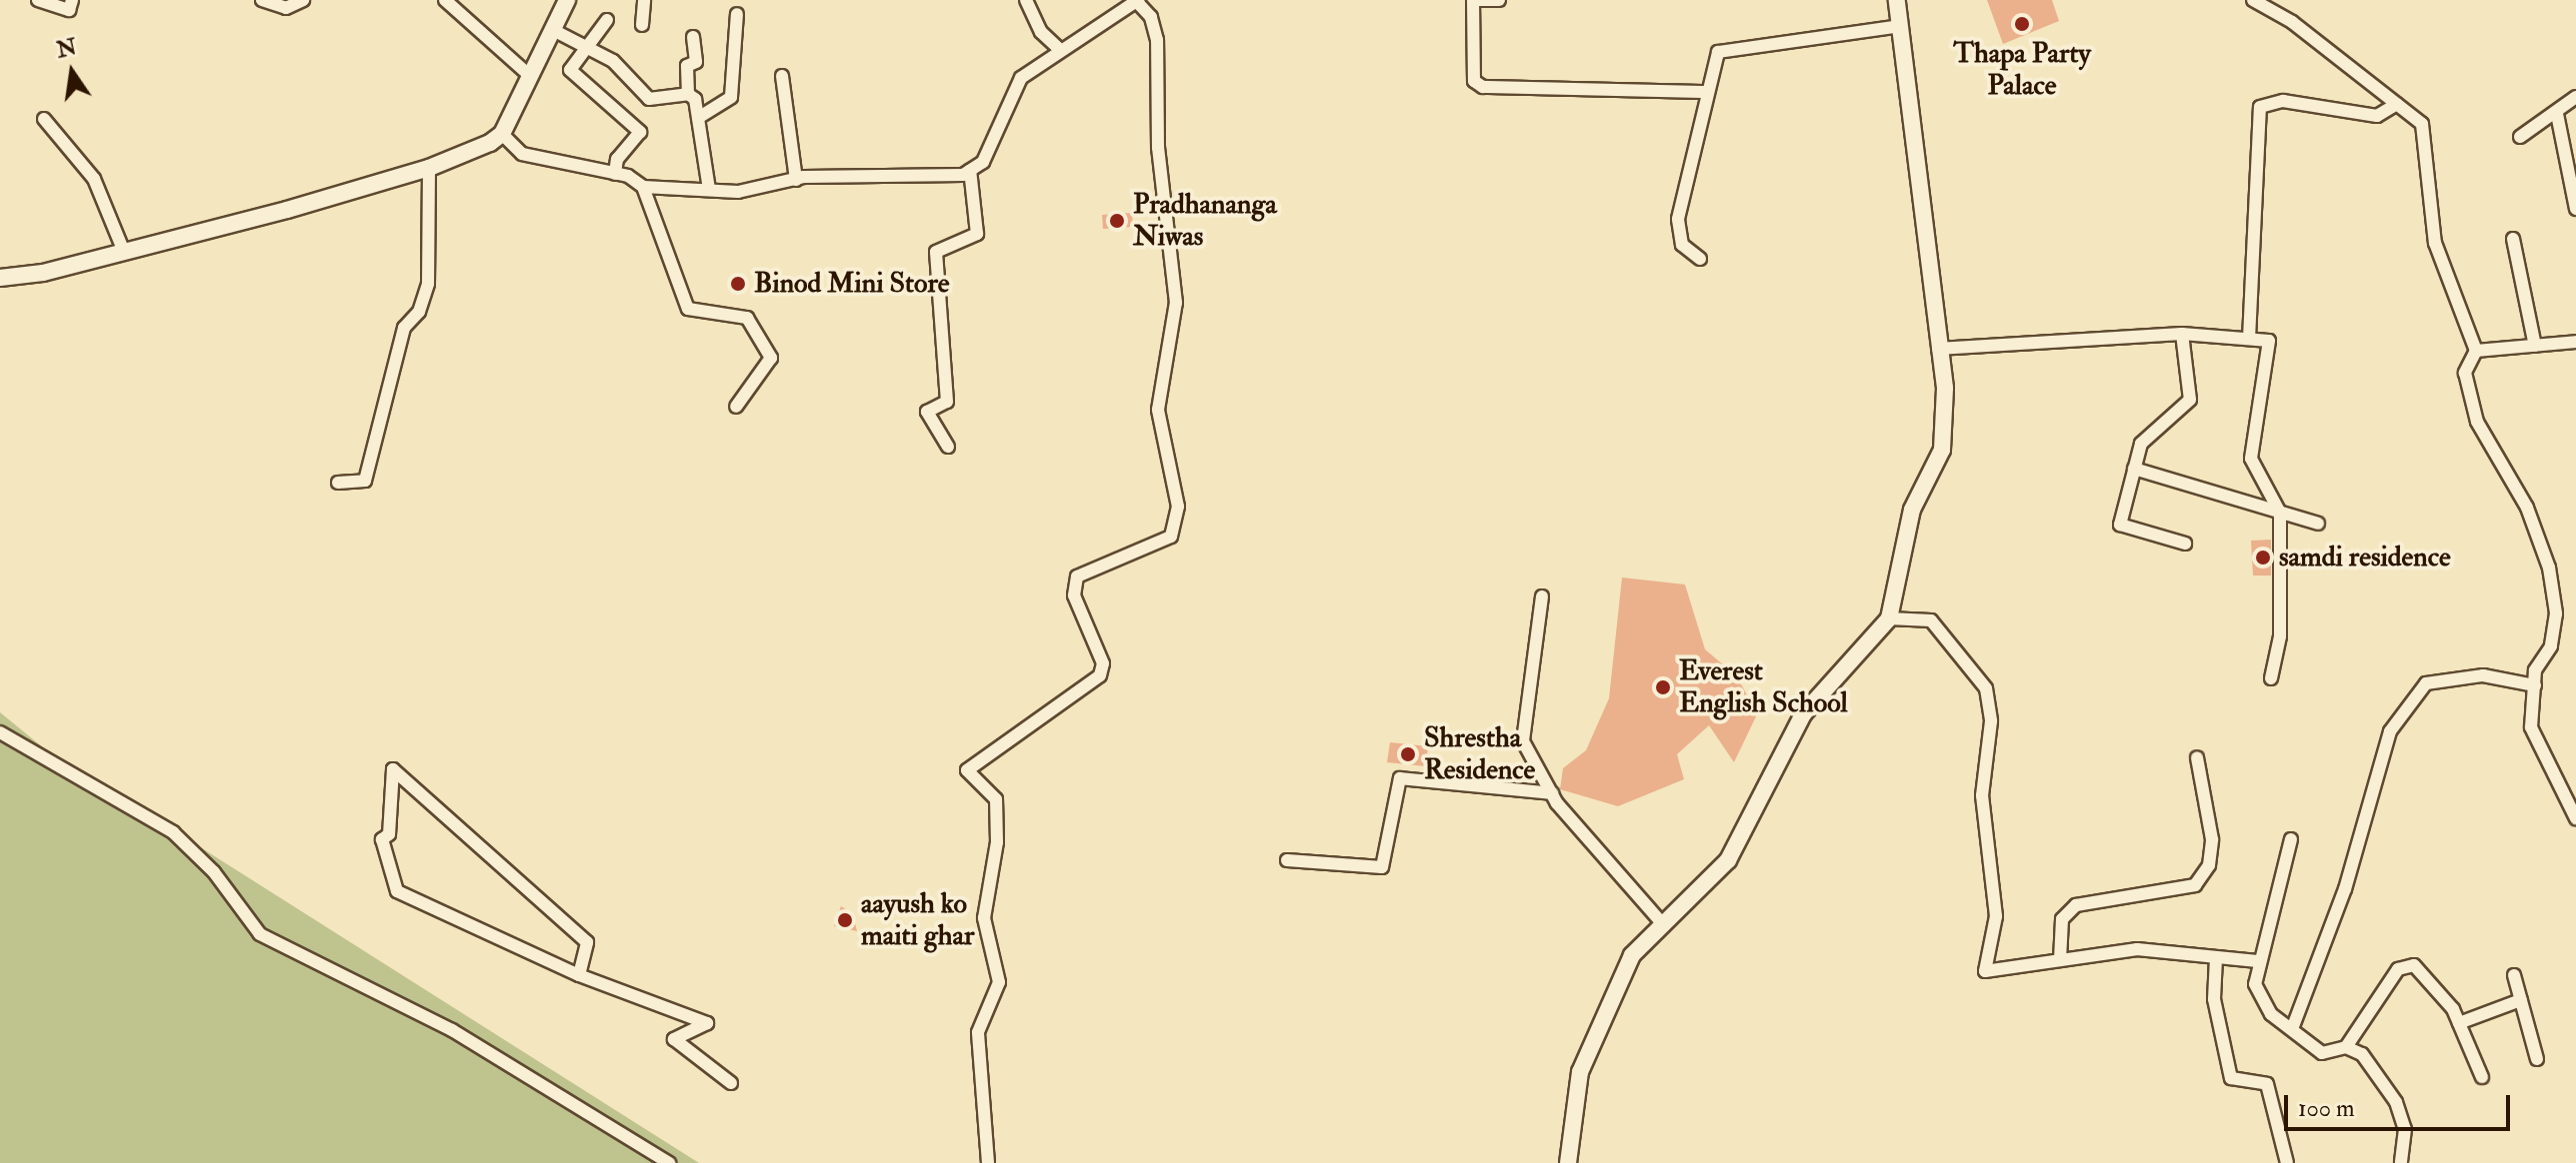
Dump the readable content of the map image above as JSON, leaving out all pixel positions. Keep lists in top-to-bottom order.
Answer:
{
  "places": [
    "Thapa Party Palace",
    "Pradhananga Niwas",
    "Binod Mini Store",
    "samdi residence",
    "Everest English School",
    "Shrestha Residence",
    "aayush ko maiti ghar"
  ],
  "scale_bar": "100 m",
  "north": "top"
}
